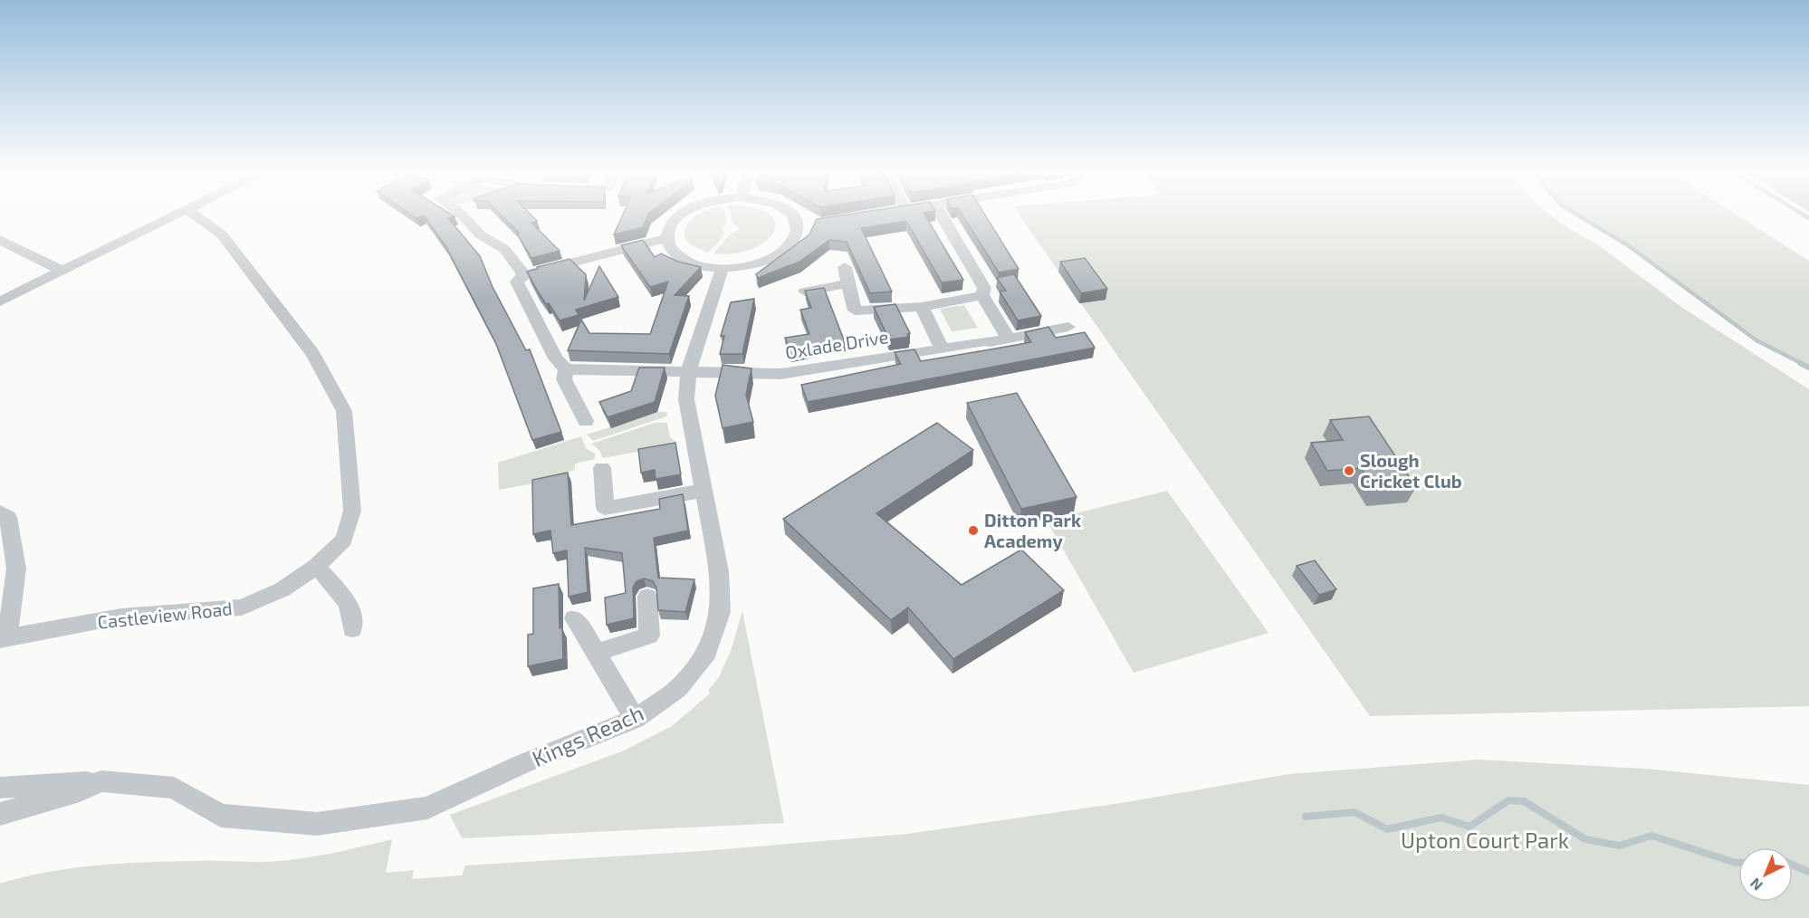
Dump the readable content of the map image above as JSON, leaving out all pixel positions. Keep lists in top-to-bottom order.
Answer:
{
  "streets": {
    "street": ["Oxlade Drive", "Castleview Road", "Kings Reach"]
  },
  "crossings": [
    ["Oxlade Drive", "Kings Reach"]
  ],
  "parks": ["Upton Court Park"],
  "places": ["Slough Cricket Club", "Ditton Park Academy"],
  "north": "bottom left"
}
